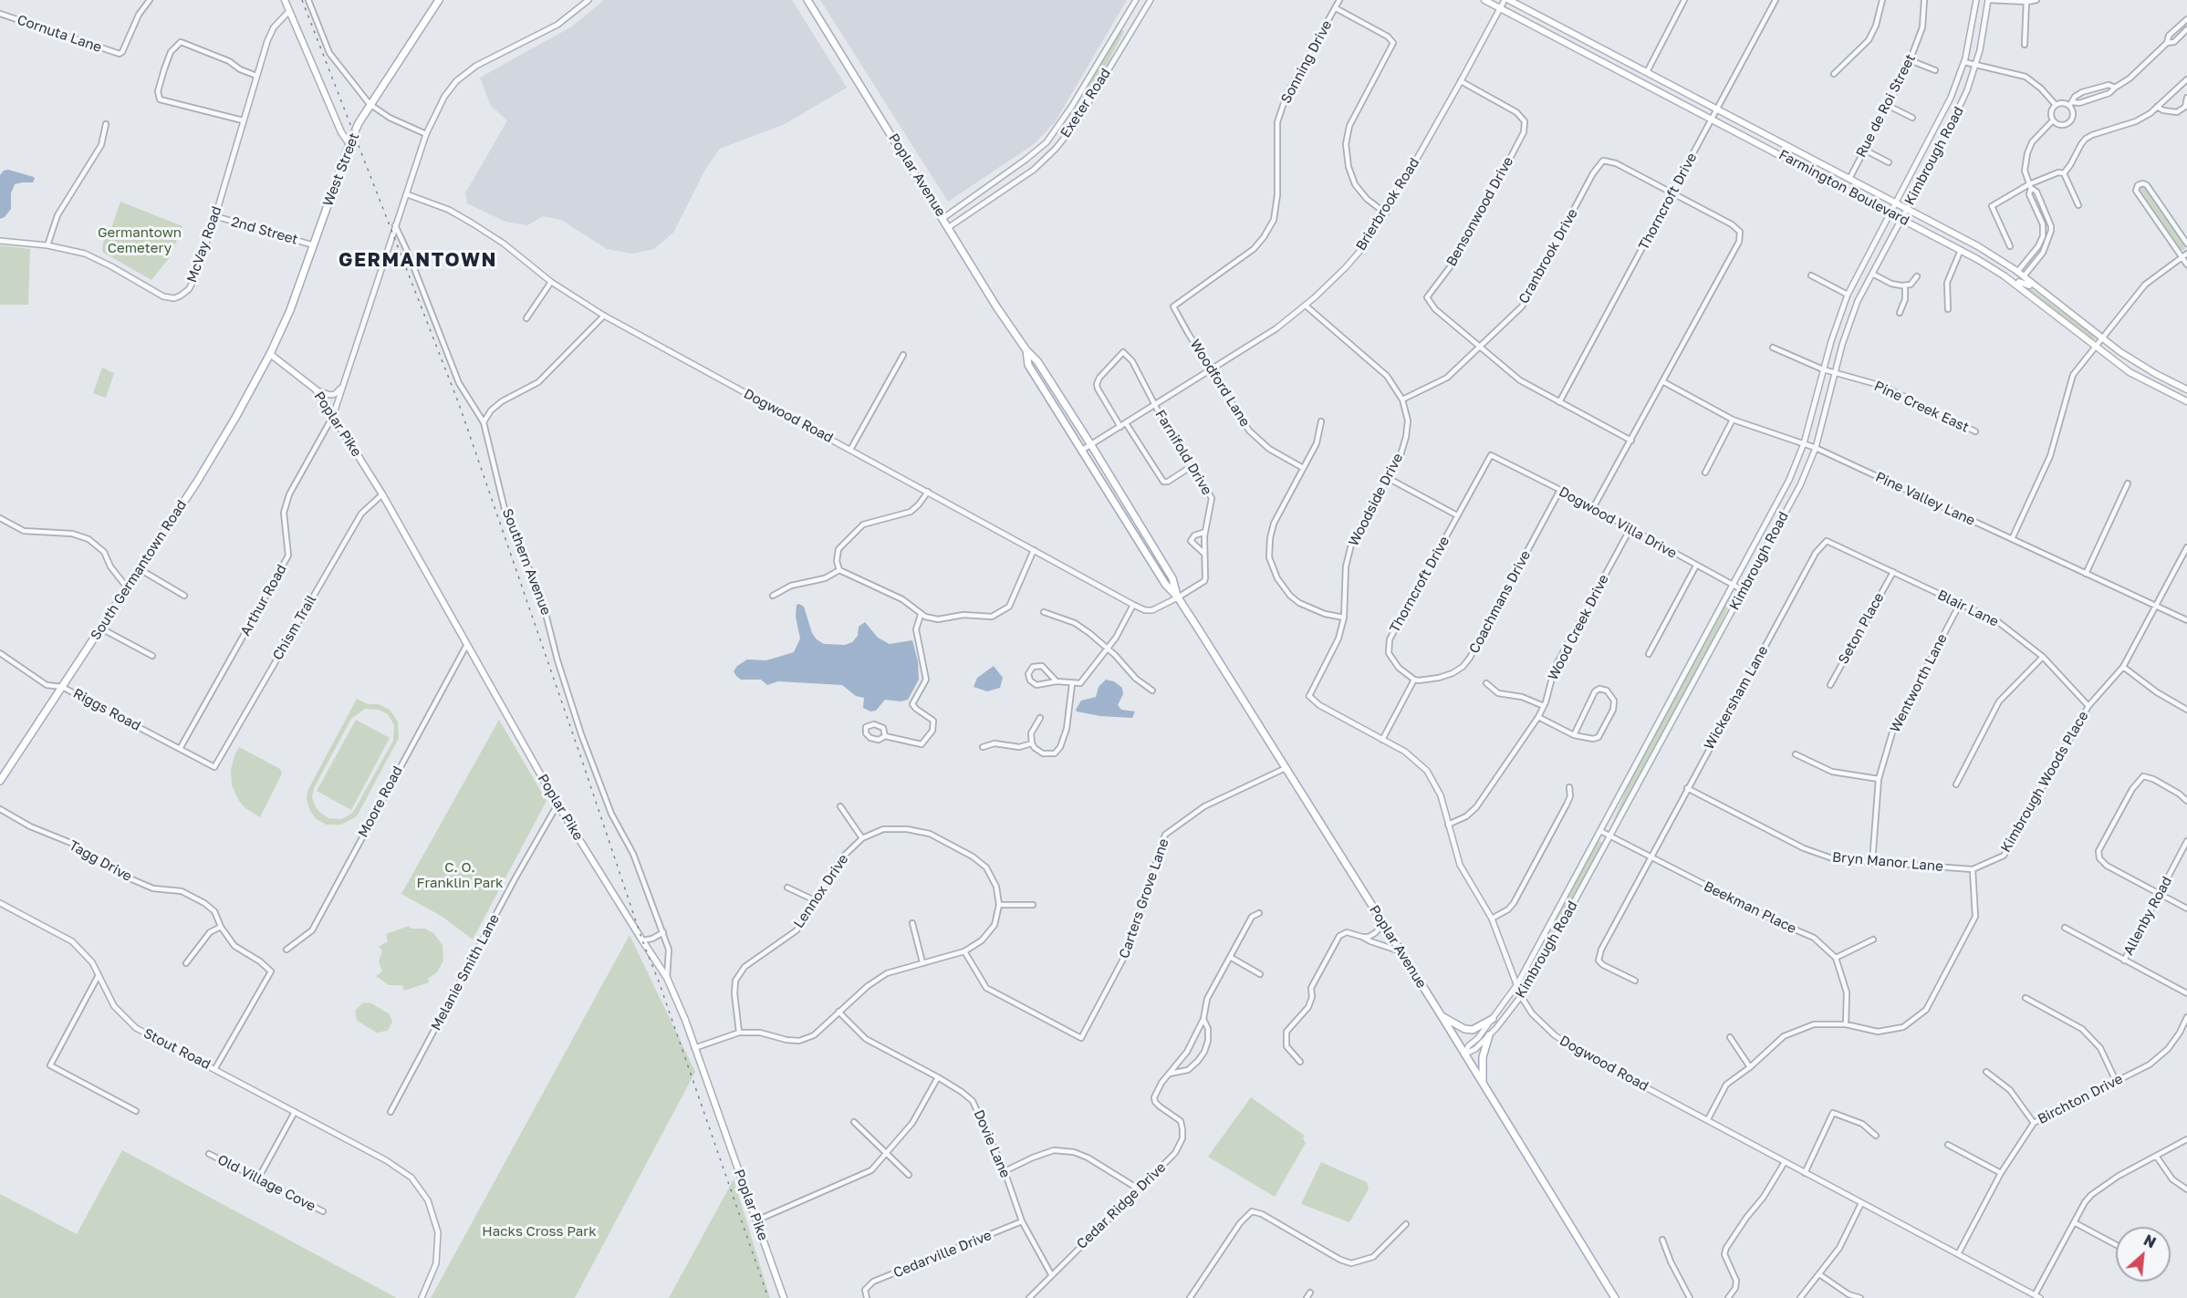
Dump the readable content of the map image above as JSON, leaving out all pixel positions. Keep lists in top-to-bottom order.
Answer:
{
  "streets": {
    "main road": [
      "West Street",
      "Poplar Avenue",
      "Farmington Boulevard",
      "Poplar Pike",
      "South Germantown Road"
    ],
    "street": [
      "Cornuta Lane",
      "Sonning Drive",
      "Exeter Road",
      "Rue de Roi Street",
      "Kimbrough Road",
      "Thorncroft Drive",
      "Brierbrook Road",
      "Bensonwood Drive",
      "2nd Street",
      "McVay Road",
      "Cranbrook Drive",
      "Woodford Lane",
      "Pine Creek East",
      "Dogwood Road",
      "Farnifold Drive",
      "Pine Valley Lane",
      "Woodside Drive",
      "Dogwood Villa Drive",
      "Southern Avenue",
      "Arthur Road",
      "Coachmans Drive",
      "Blair Lane",
      "Chism Trail",
      "Wood Creek Drive",
      "Seton Place",
      "Wentworth Lane",
      "Wickersham Lane",
      "Riggs Road",
      "Kimbrough Woods Place",
      "Moore Road",
      "Tagg Drive",
      "Bryn Manor Lane",
      "Lennox Drive",
      "Carters Grove Lane",
      "Beekman Place",
      "Allenby Road",
      "Melanie Smith Lane",
      "Stout Road",
      "Birchton Drive",
      "Dovie Lane",
      "Old Village Cove",
      "Cedar Ridge Drive",
      "Cedarville Drive"
    ]
  },
  "crossings": [
    ["Sonning Drive", "Woodford Lane"],
    ["Exeter Road", "Poplar Avenue"],
    ["Rue de Roi Street", "Farmington Boulevard"],
    ["Kimbrough Road", "Poplar Avenue"],
    ["Kimbrough Road", "Farmington Boulevard"],
    ["Kimbrough Road", "Pine Creek East"],
    ["Kimbrough Road", "Dogwood Road"],
    ["Kimbrough Road", "Pine Valley Lane"],
    ["Kimbrough Road", "Dogwood Villa Drive"],
    ["Kimbrough Road", "Beekman Place"],
    ["West Street", "2nd Street"],
    ["West Street", "Poplar Pike"],
    ["West Street", "South Germantown Road"],
    ["Poplar Avenue", "Brierbrook Road"],
    ["Poplar Avenue", "Dogwood Road"],
    ["Poplar Avenue", "Farnifold Drive"],
    ["Poplar Avenue", "Carters Grove Lane"],
    ["Farmington Boulevard", "Thorncroft Drive"],
    ["Farmington Boulevard", "Brierbrook Road"],
    ["Thorncroft Drive", "Cranbrook Drive"],
    ["Thorncroft Drive", "Dogwood Villa Drive"],
    ["Thorncroft Drive", "Coachmans Drive"],
    ["Brierbrook Road", "Bensonwood Drive"],
    ["Brierbrook Road", "Woodford Lane"],
    ["Brierbrook Road", "Farnifold Drive"],
    ["Brierbrook Road", "Woodside Drive"],
    ["Bensonwood Drive", "Cranbrook Drive"],
    ["2nd Street", "McVay Road"],
    ["Cranbrook Drive", "Woodside Drive"],
    ["Dogwood Road", "Farnifold Drive"],
    ["Dogwood Road", "Woodside Drive"],
    ["Dogwood Road", "Wood Creek Drive"],
    ["Dogwood Road", "Birchton Drive"],
    ["Poplar Pike", "Southern Avenue"],
    ["Poplar Pike", "South Germantown Road"],
    ["Poplar Pike", "Arthur Road"],
    ["Poplar Pike", "Chism Trail"],
    ["Poplar Pike", "Moore Road"],
    ["Poplar Pike", "Melanie Smith Lane"],
    ["Pine Valley Lane", "Kimbrough Woods Place"],
    ["Dogwood Villa Drive", "Coachmans Drive"],
    ["Dogwood Villa Drive", "Wood Creek Drive"],
    ["South Germantown Road", "Riggs Road"],
    ["Arthur Road", "Riggs Road"],
    ["Blair Lane", "Seton Place"],
    ["Blair Lane", "Wentworth Lane"],
    ["Blair Lane", "Wickersham Lane"],
    ["Blair Lane", "Kimbrough Woods Place"],
    ["Chism Trail", "Riggs Road"],
    ["Wentworth Lane", "Bryn Manor Lane"],
    ["Wickersham Lane", "Bryn Manor Lane"],
    ["Wickersham Lane", "Beekman Place"],
    ["Kimbrough Woods Place", "Bryn Manor Lane"],
    ["Tagg Drive", "Stout Road"],
    ["Dovie Lane", "Cedar Ridge Drive"],
    ["Dovie Lane", "Cedarville Drive"]
  ],
  "districts": ["GERMANTOWN"],
  "parks": ["Germantown Cemetery", "C. O. Franklin Park", "Hacks Cross Park"],
  "north": "top right"
}
